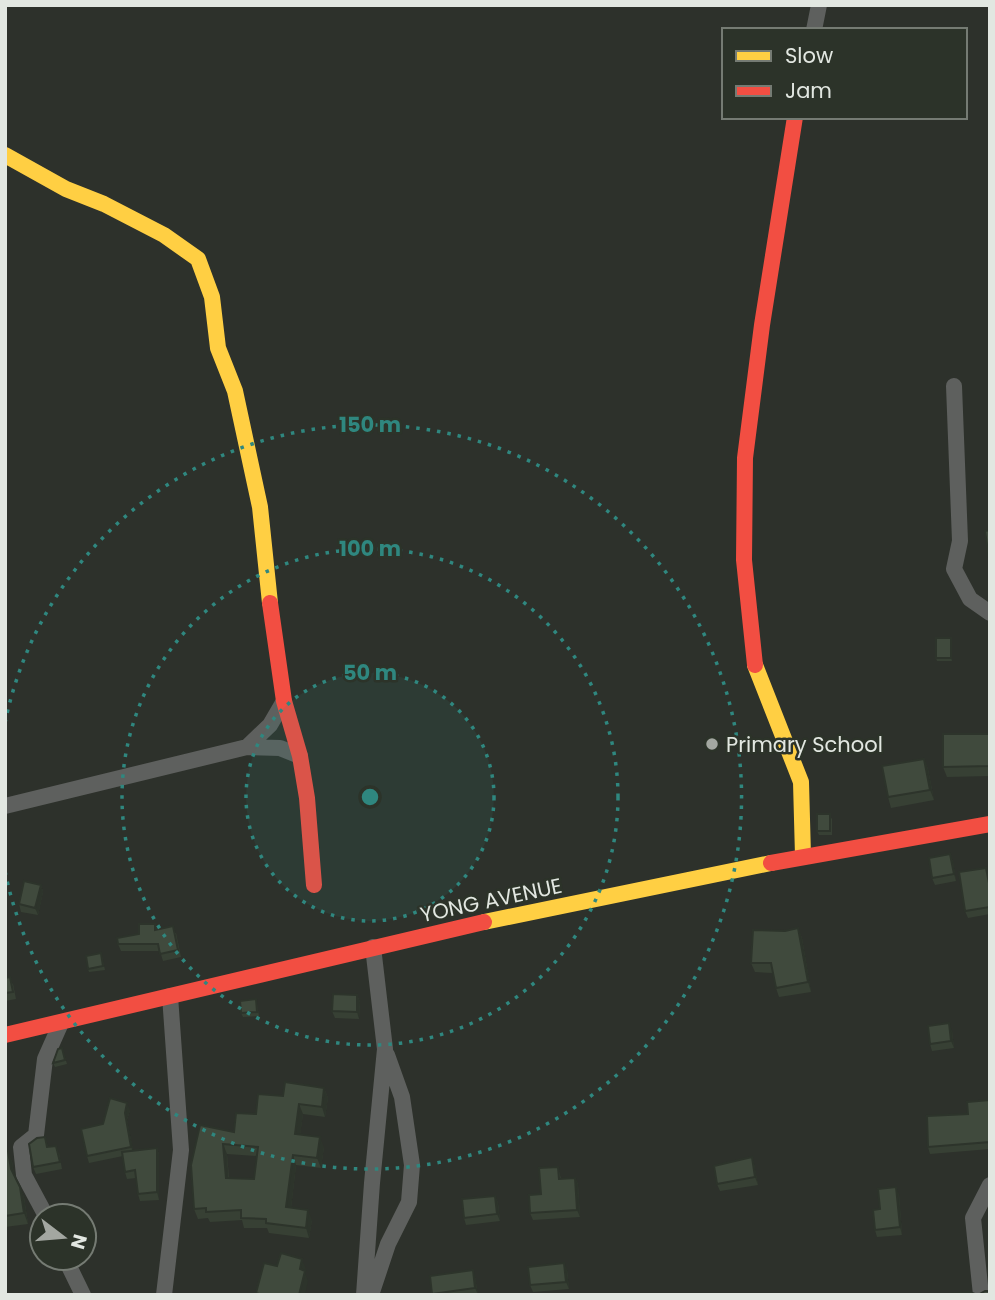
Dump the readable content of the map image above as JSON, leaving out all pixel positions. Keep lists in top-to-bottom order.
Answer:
{
  "streets": {
    "street": ["YONG AVENUE"]
  },
  "places": ["Primary School"],
  "legend": ["Slow", "Jam"],
  "north": "right",
  "rings": ["150 m", "100 m", "50 m"]
}
